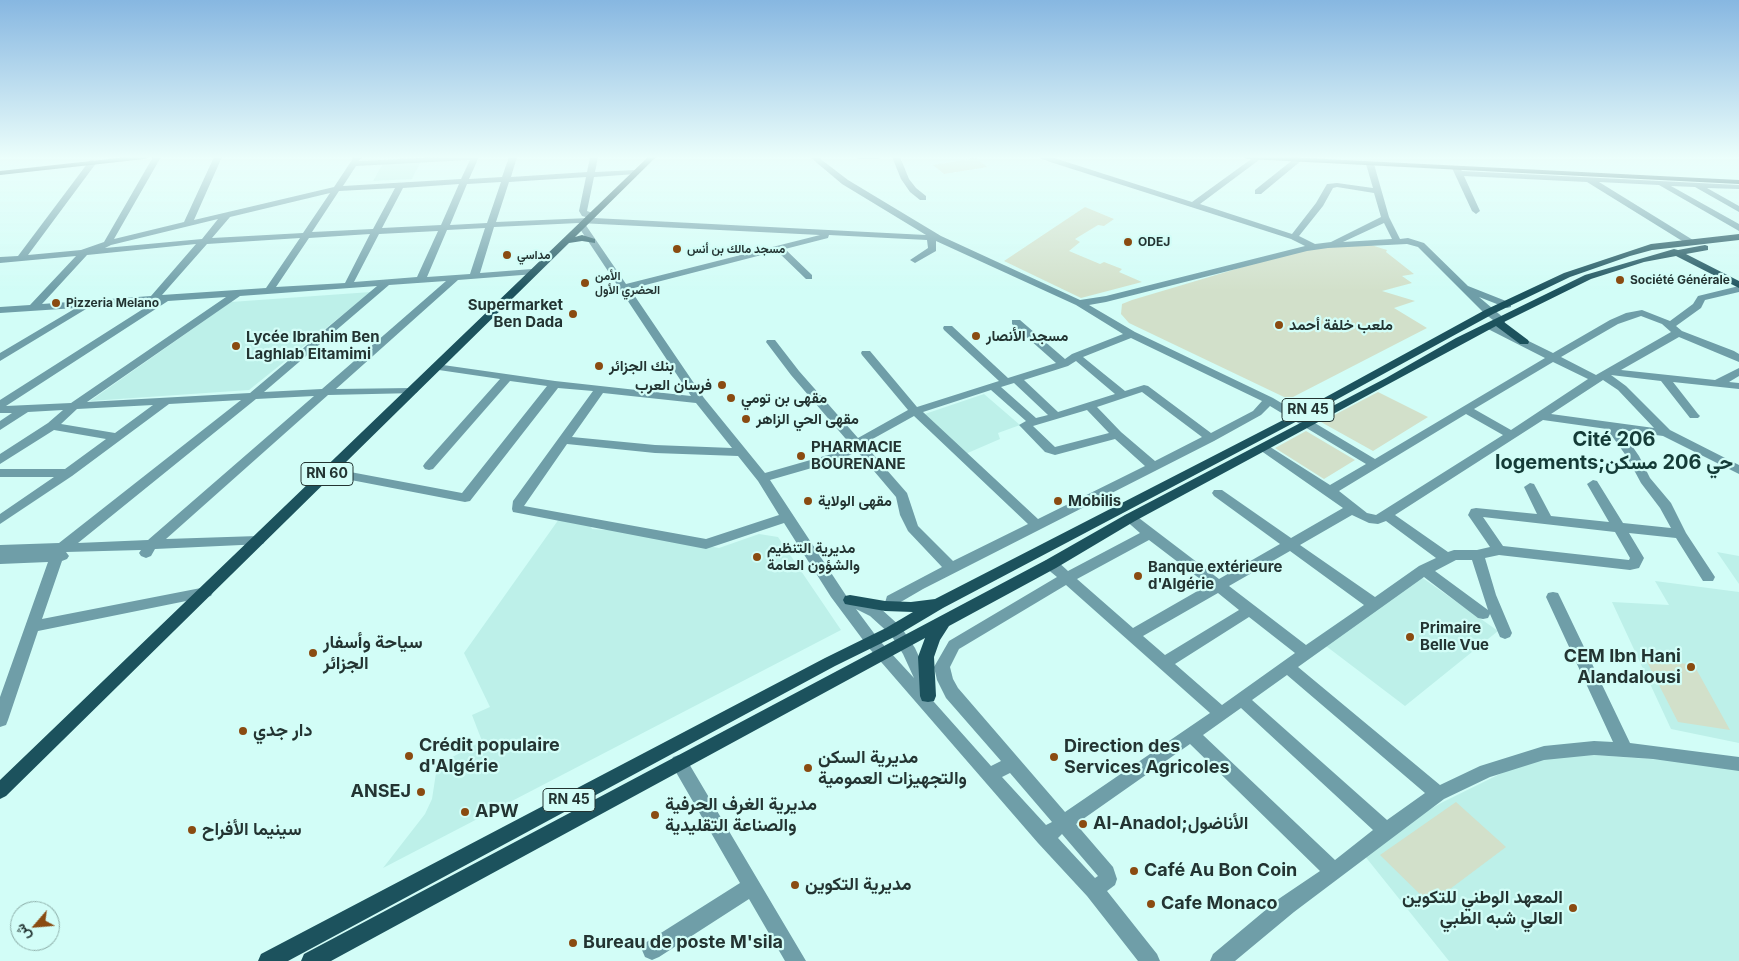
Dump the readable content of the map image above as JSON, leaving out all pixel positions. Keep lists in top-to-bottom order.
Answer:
{
  "streets": {
    "main road": ["RN 45", "RN 60"]
  },
  "districts": ["Cité 206 logements;حي 206 مسكن"],
  "places": [
    "ODEJ",
    "مسجد مالك بن أنس",
    "مداسي",
    "Société Générale",
    "الأمن الحضري الأول",
    "Pizzeria Melano",
    "Supermarket Ben Dada",
    "ملعب خلفة أحمد",
    "مسجد الأنصار",
    "Lycée Ibrahim Ben Laghlab Eltamimi",
    "بنك الجزائر",
    "فرسان العرب",
    "مقهى بن تومي",
    "مقهى الحي الزاهر",
    "PHARMACIE BOURENANE",
    "مقهى الولاية",
    "Mobilis",
    "مديرية التنظيم والشؤون العامة",
    "Banque extérieure d'Algérie",
    "Primaire Belle Vue",
    "سياحة وأسفار الجزائر",
    "CEM Ibn Hani Alandalousi",
    "دار جدي",
    "Crédit populaire d'Algérie",
    "Direction des Services Agricoles",
    "مديرية السكن والتجهيزات العمومية",
    "ANSEJ",
    "APW",
    "مديرية الغرف الحرفية والصناعة التقليدية",
    "Al-Anadol;الأناضول",
    "سينيما الأفراح",
    "Café Au Bon Coin",
    "مديرية التكوين",
    "Cafe Monaco",
    "المعهد الوطني للتكوين العالي شبه الطبي",
    "Bureau de poste M'sila"
  ],
  "north": "bottom left"
}
